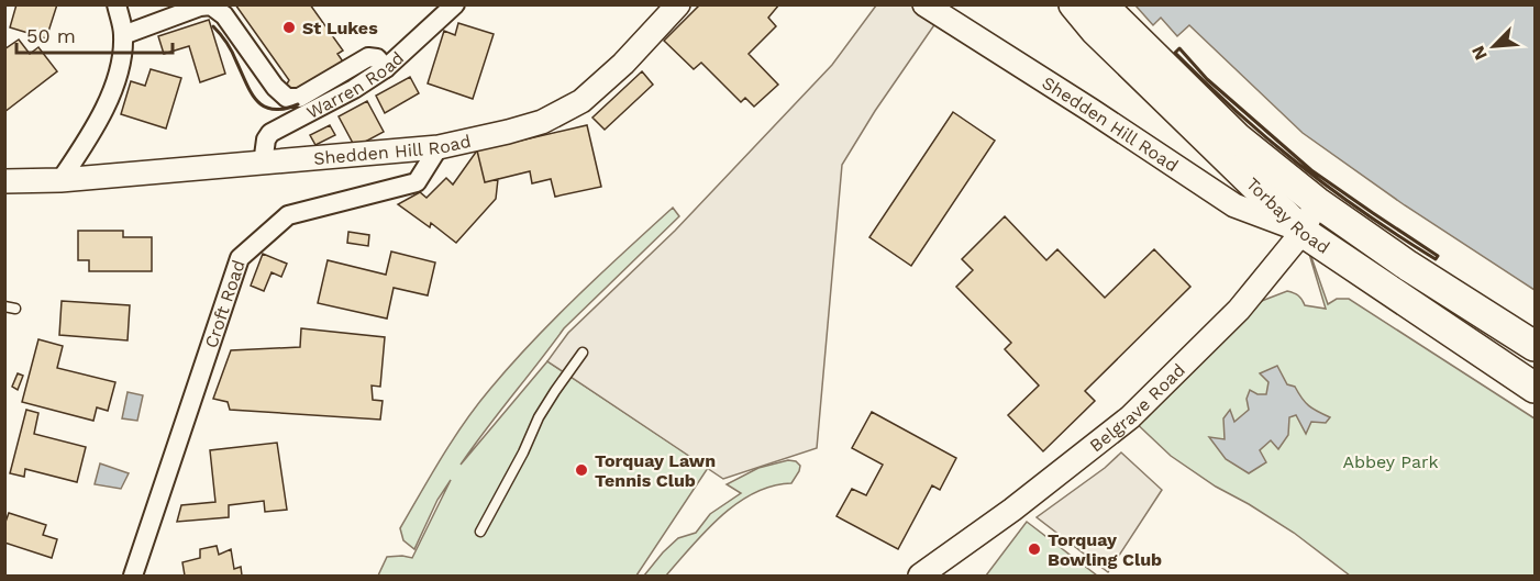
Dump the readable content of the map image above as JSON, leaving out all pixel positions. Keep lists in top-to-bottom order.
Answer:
{
  "streets": {
    "main road": ["Torbay Road"],
    "street": [
      "Warren Road",
      "Shedden Hill Road",
      "Croft Road",
      "Belgrave Road"
    ]
  },
  "crossings": [
    ["Warren Road", "Shedden Hill Road"],
    ["Shedden Hill Road", "Torbay Road"],
    ["Shedden Hill Road", "Croft Road"],
    ["Shedden Hill Road", "Belgrave Road"],
    ["Torbay Road", "Belgrave Road"]
  ],
  "parks": ["Abbey Park"],
  "places": ["St Lukes", "Torquay Lawn Tennis Club", "Torquay Bowling Club"],
  "scale_bar": "50 m",
  "north": "bottom left"
}
